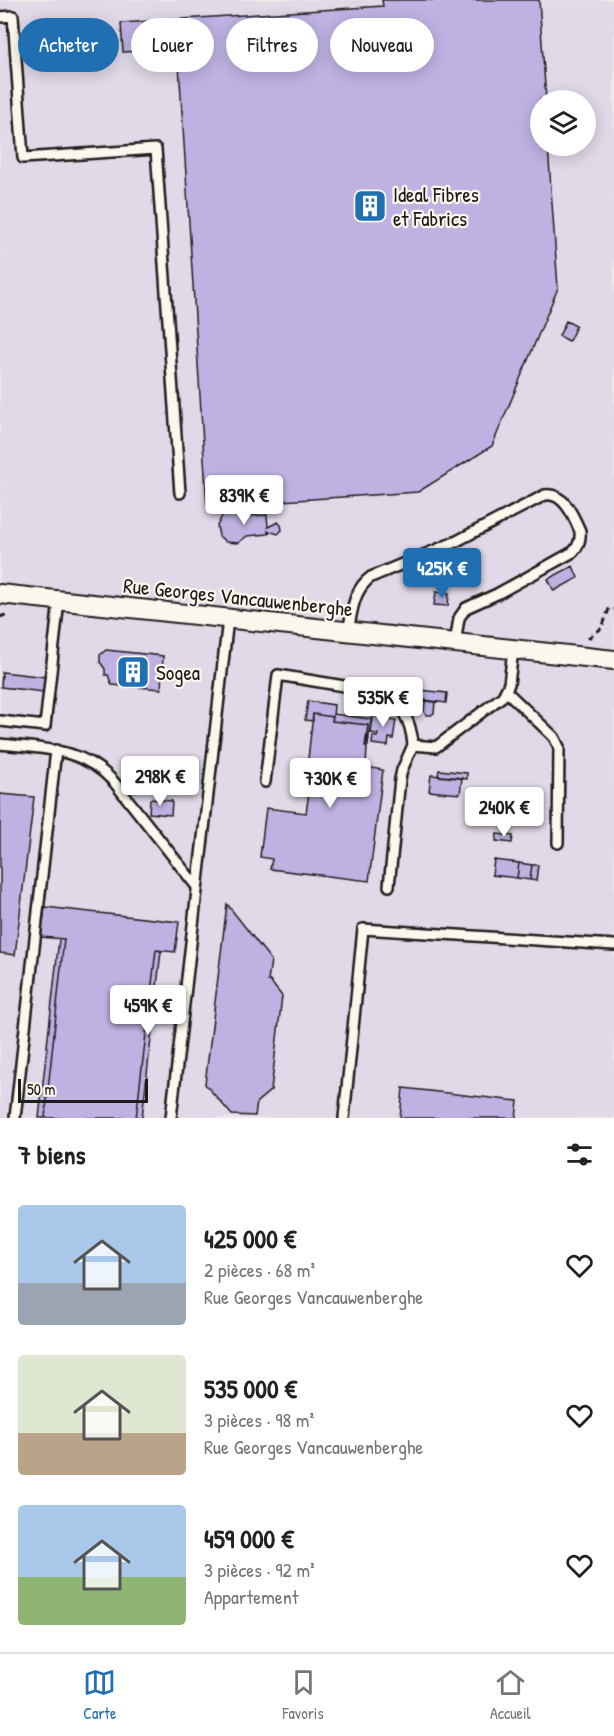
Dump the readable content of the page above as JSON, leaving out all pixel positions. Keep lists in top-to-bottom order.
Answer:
{
  "streets": {
    "street": ["Rue Georges Vancauwenberghe"]
  },
  "places": {
    "building": ["Ideal Fibres et Fabrics", "Sogea"]
  },
  "scale_bar": "50 m",
  "page": {
    "chip": [
      "Acheter",
      "Louer",
      "Filtres",
      "Nouveau"
    ],
    "price": [
      "839K €",
      "425K €",
      "535K €",
      "298K €",
      "730K €",
      "240K €",
      "459K €"
    ],
    "scale": "50 m",
    "heading": "7 biens",
    "list": [
      {
        "name": "425 000 €",
        "note": "2 pièces · 68 m² · Rue Georges Vancauwenberghe"
      },
      {
        "name": "535 000 €",
        "note": "3 pièces · 98 m² · Rue Georges Vancauwenberghe"
      },
      {
        "name": "459 000 €",
        "note": "3 pièces · 92 m² · Appartement"
      }
    ],
    "tabs": ["Carte", "Favoris", "Accueil"]
  }
}
